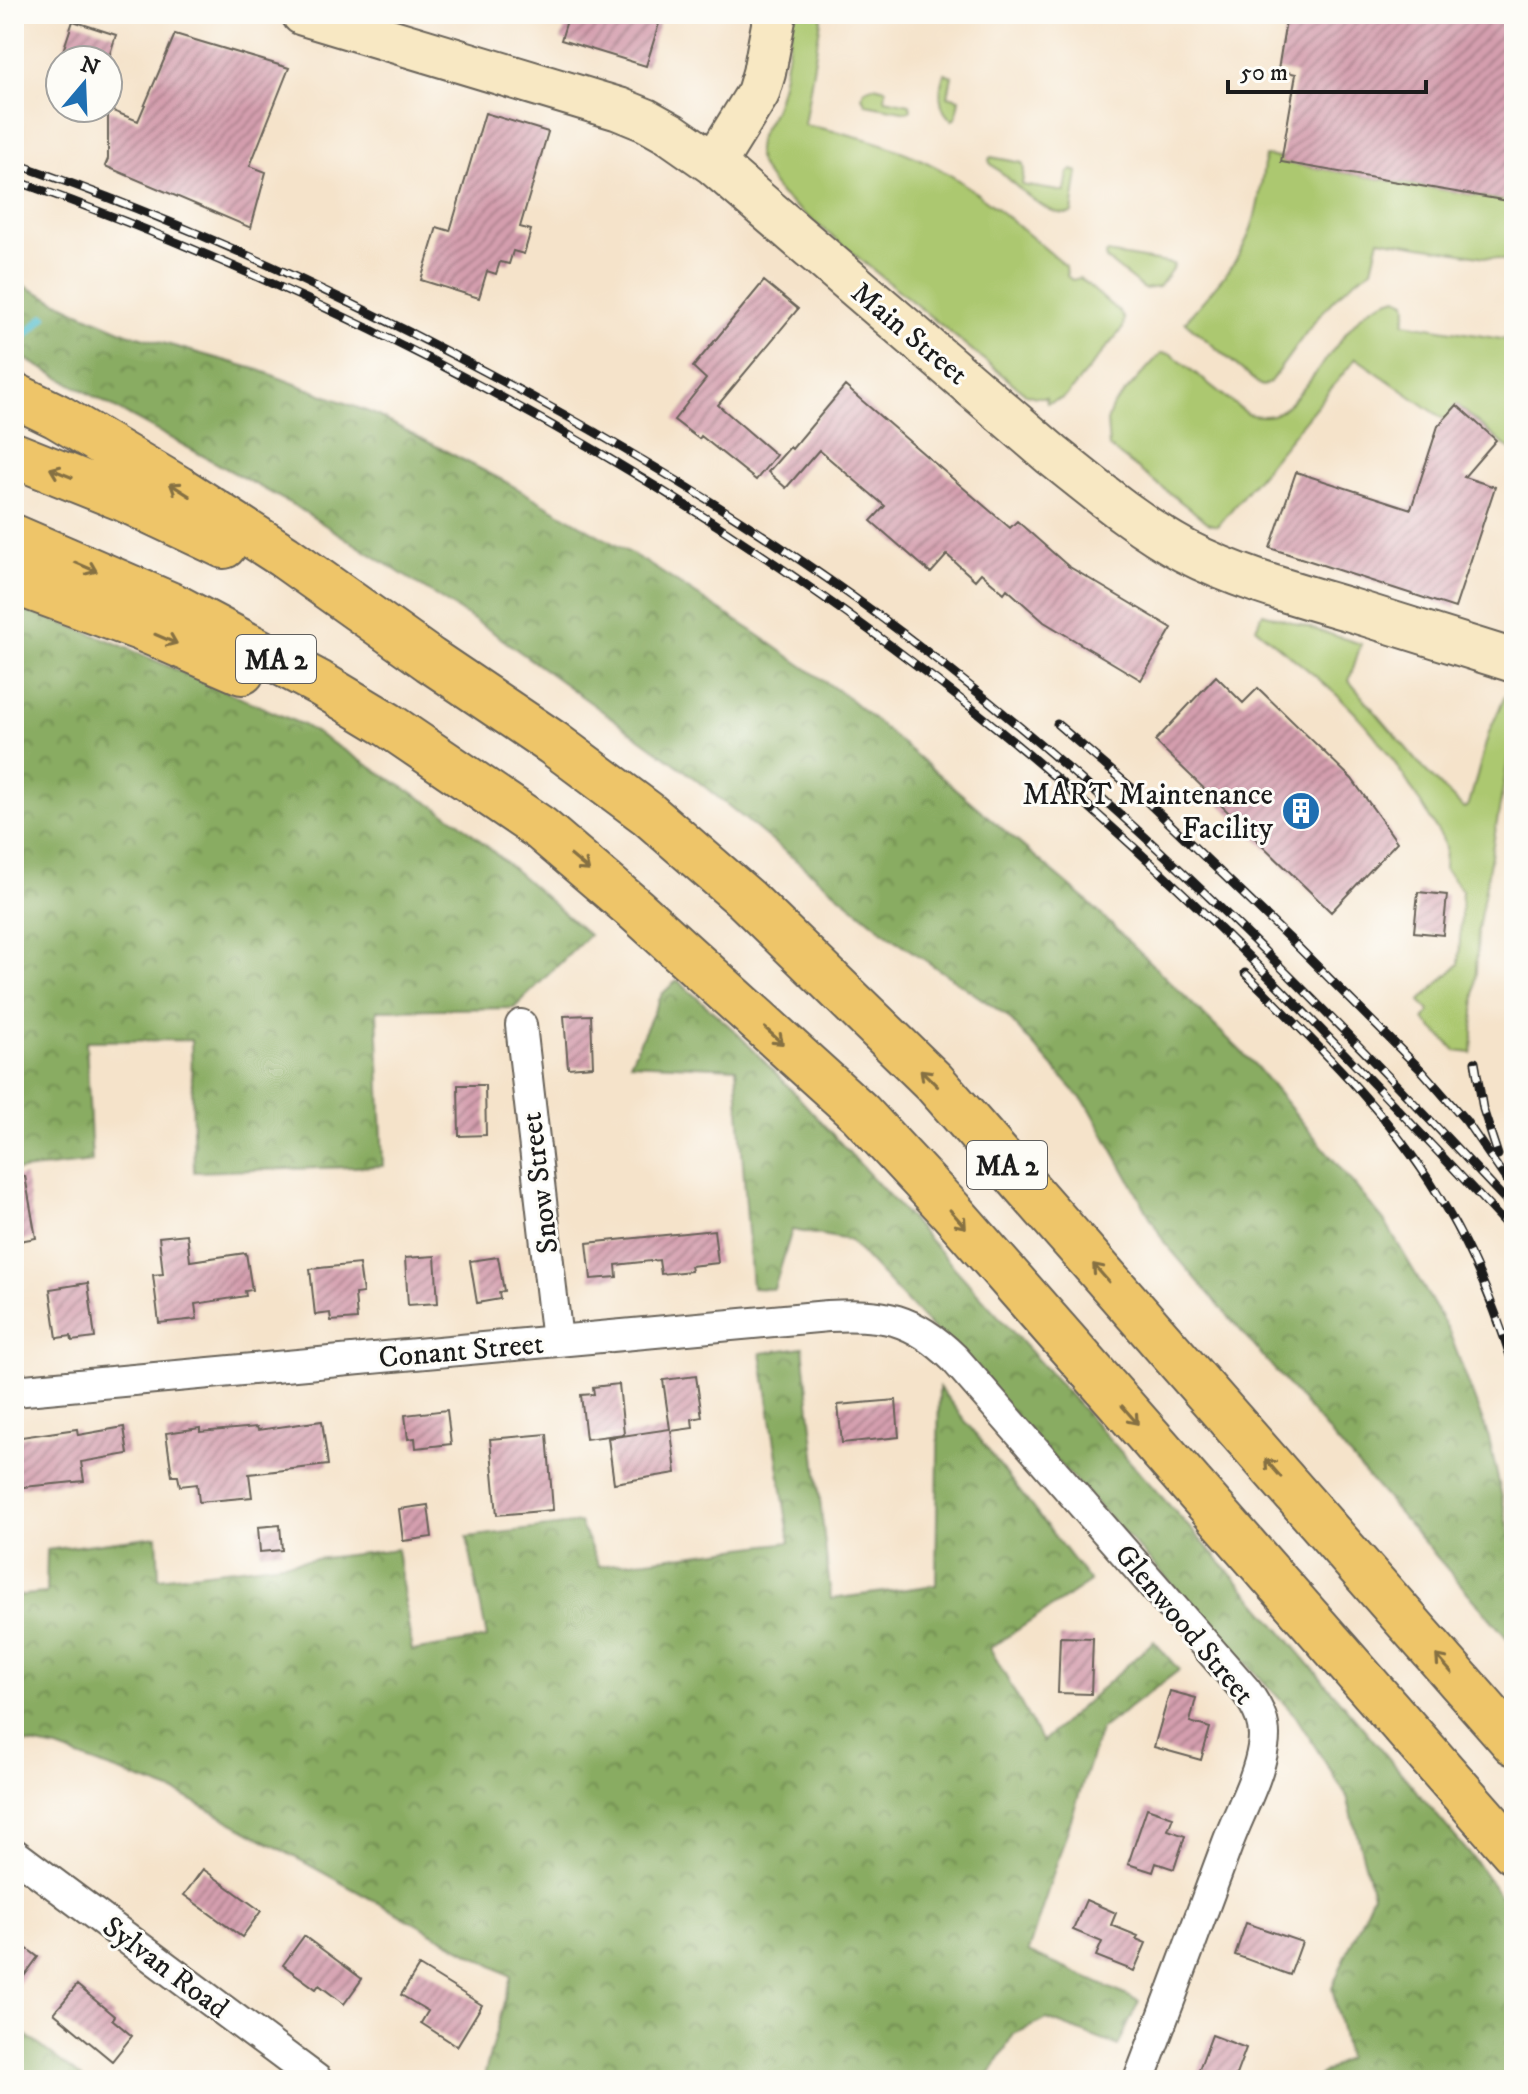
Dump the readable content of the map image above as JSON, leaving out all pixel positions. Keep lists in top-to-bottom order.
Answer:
{
  "streets": {
    "highway": ["MA 2"],
    "main road": ["Main Street"],
    "street": [
      "Snow Street",
      "Conant Street",
      "Glenwood Street",
      "Sylvan Road"
    ]
  },
  "crossings": [
    ["Snow Street", "Conant Street"],
    ["Conant Street", "Glenwood Street"]
  ],
  "places": {
    "building": ["MART Maintenance Facility"]
  },
  "scale_bar": "50 m",
  "north": "top"
}
